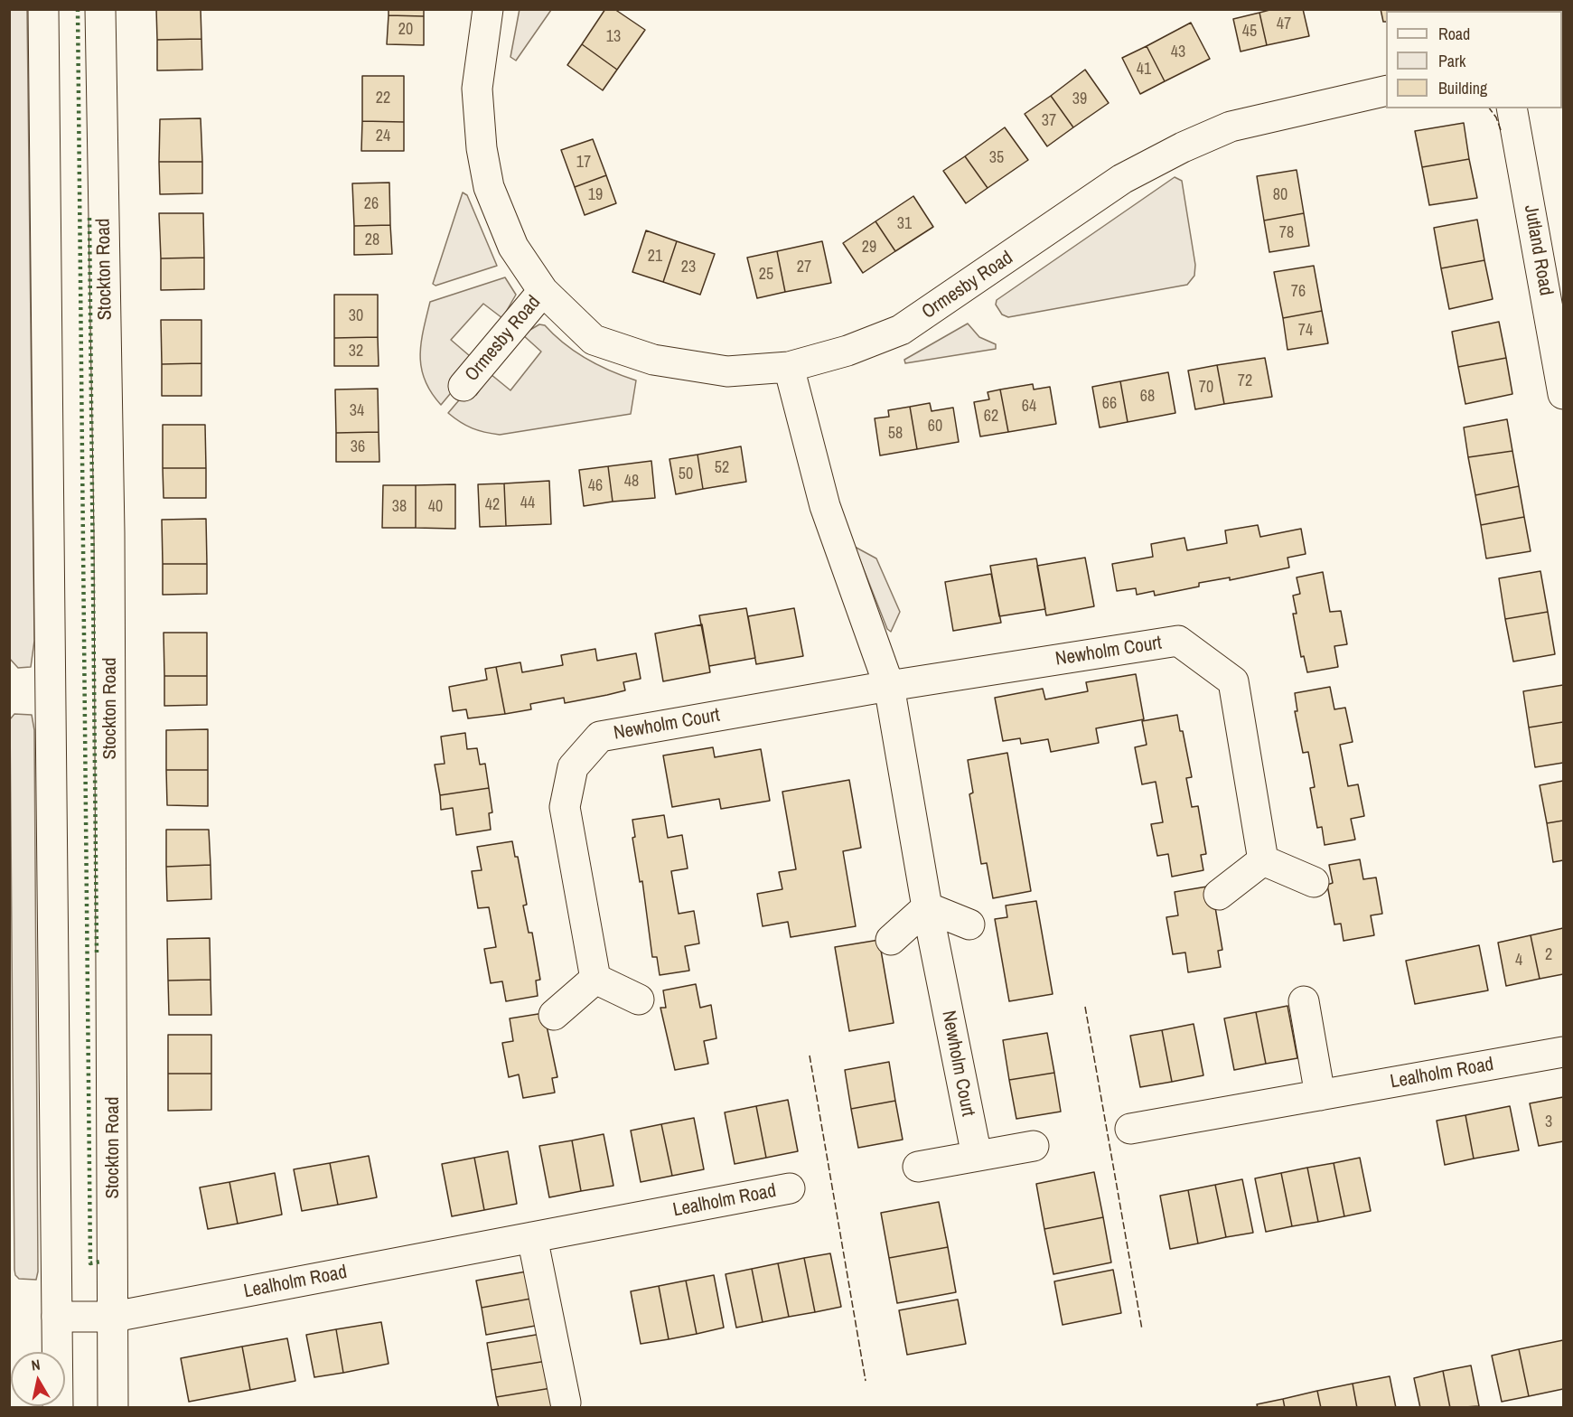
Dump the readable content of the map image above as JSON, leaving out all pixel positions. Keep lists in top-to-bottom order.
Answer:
{
  "streets": {
    "main road": [
      "Jutland Road",
      "Stockton Road",
      "Ormesby Road",
      "Newholm Court",
      "Lealholm Road"
    ]
  },
  "crossings": [
    ["Stockton Road", "Lealholm Road"],
    ["Ormesby Road", "Newholm Court"]
  ],
  "house_numbers": [
    "47",
    "20",
    "45",
    "13",
    "43",
    "41",
    "22",
    "39",
    "37",
    "24",
    "35",
    "17",
    "19",
    "80",
    "26",
    "31",
    "78",
    "28",
    "29",
    "21",
    "23",
    "27",
    "25",
    "76",
    "30",
    "74",
    "32",
    "72",
    "70",
    "68",
    "66",
    "64",
    "34",
    "62",
    "60",
    "58",
    "36",
    "52",
    "50",
    "48",
    "46",
    "44",
    "42",
    "38",
    "40",
    "2",
    "4",
    "3"
  ],
  "legend": ["Road", "Park", "Building"],
  "north": "top"
}
